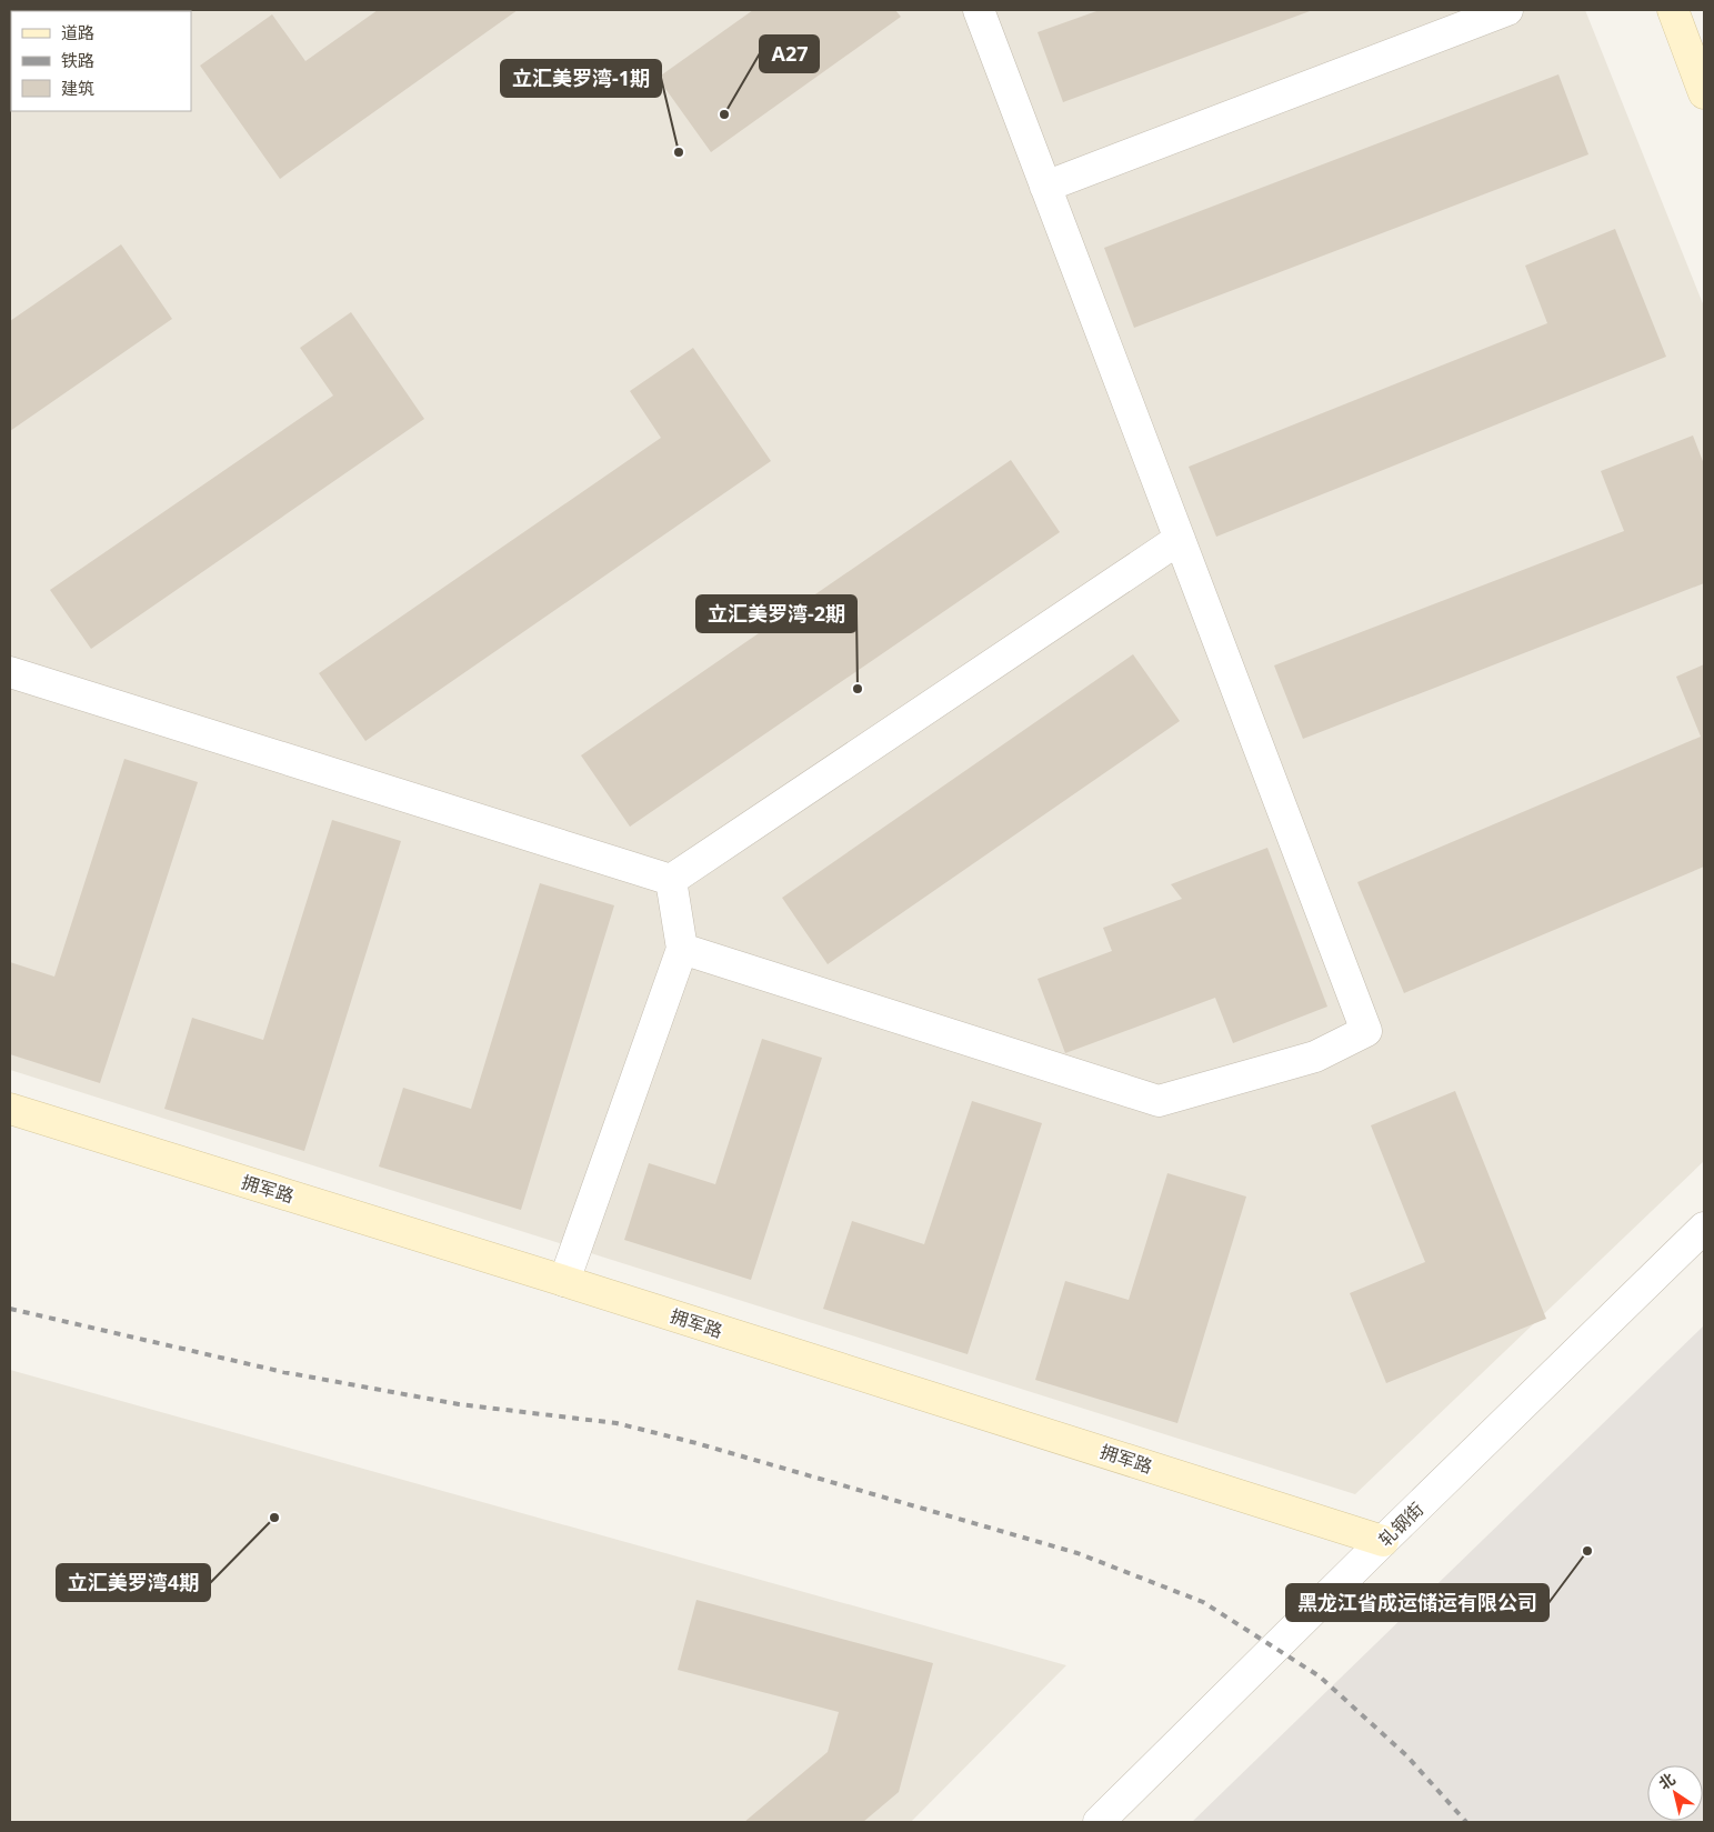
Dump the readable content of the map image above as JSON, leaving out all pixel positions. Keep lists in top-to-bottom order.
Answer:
{
  "streets": {
    "main road": ["拥军路"],
    "street": ["轧钢街"]
  },
  "crossings": [
    ["拥军路", "轧钢街"]
  ],
  "places": [
    "A27",
    "立汇美罗湾-1期",
    "立汇美罗湾-2期",
    "立汇美罗湾4期",
    "黑龙江省成运储运有限公司"
  ],
  "legend": ["道路", "铁路", "建筑"],
  "north": "top left"
}
